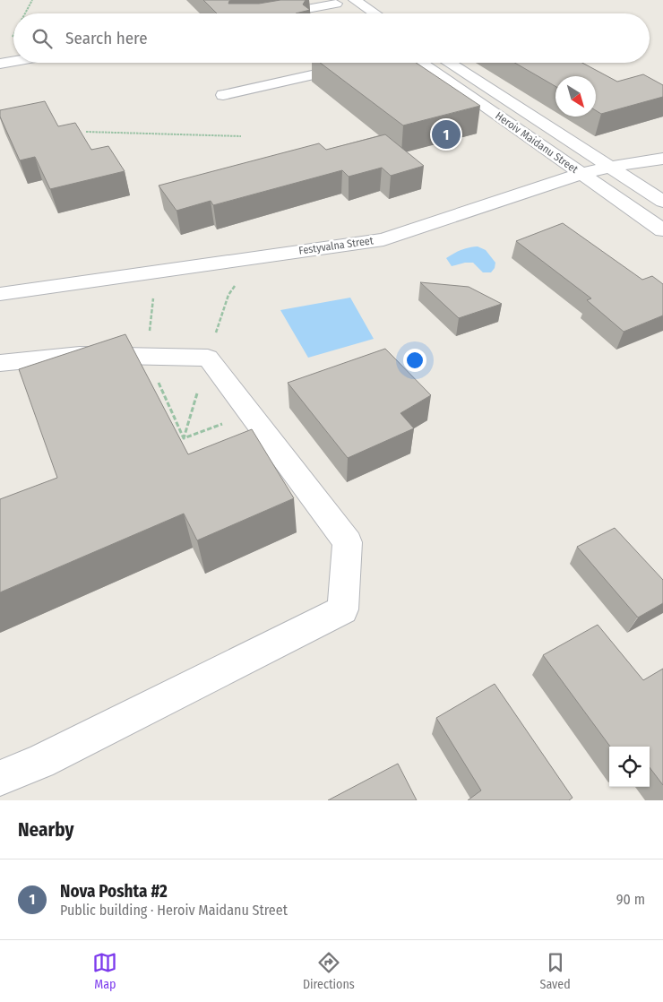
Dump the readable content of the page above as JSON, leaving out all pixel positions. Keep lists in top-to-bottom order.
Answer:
{
  "streets": {
    "street": ["Heroiv Maidanu Street", "Festyvalna Street"]
  },
  "crossings": [
    ["Heroiv Maidanu Street", "Festyvalna Street"]
  ],
  "north": "bottom right",
  "page": {
    "search": "Search here",
    "pins": "1",
    "heading": "Nearby",
    "list": [
      {
        "mark": "1",
        "name": "Nova Poshta #2",
        "note": "Public building · Heroiv Maidanu Street",
        "value": "90 m"
      }
    ],
    "nav": ["Map", "Directions", "Saved"]
  }
}
